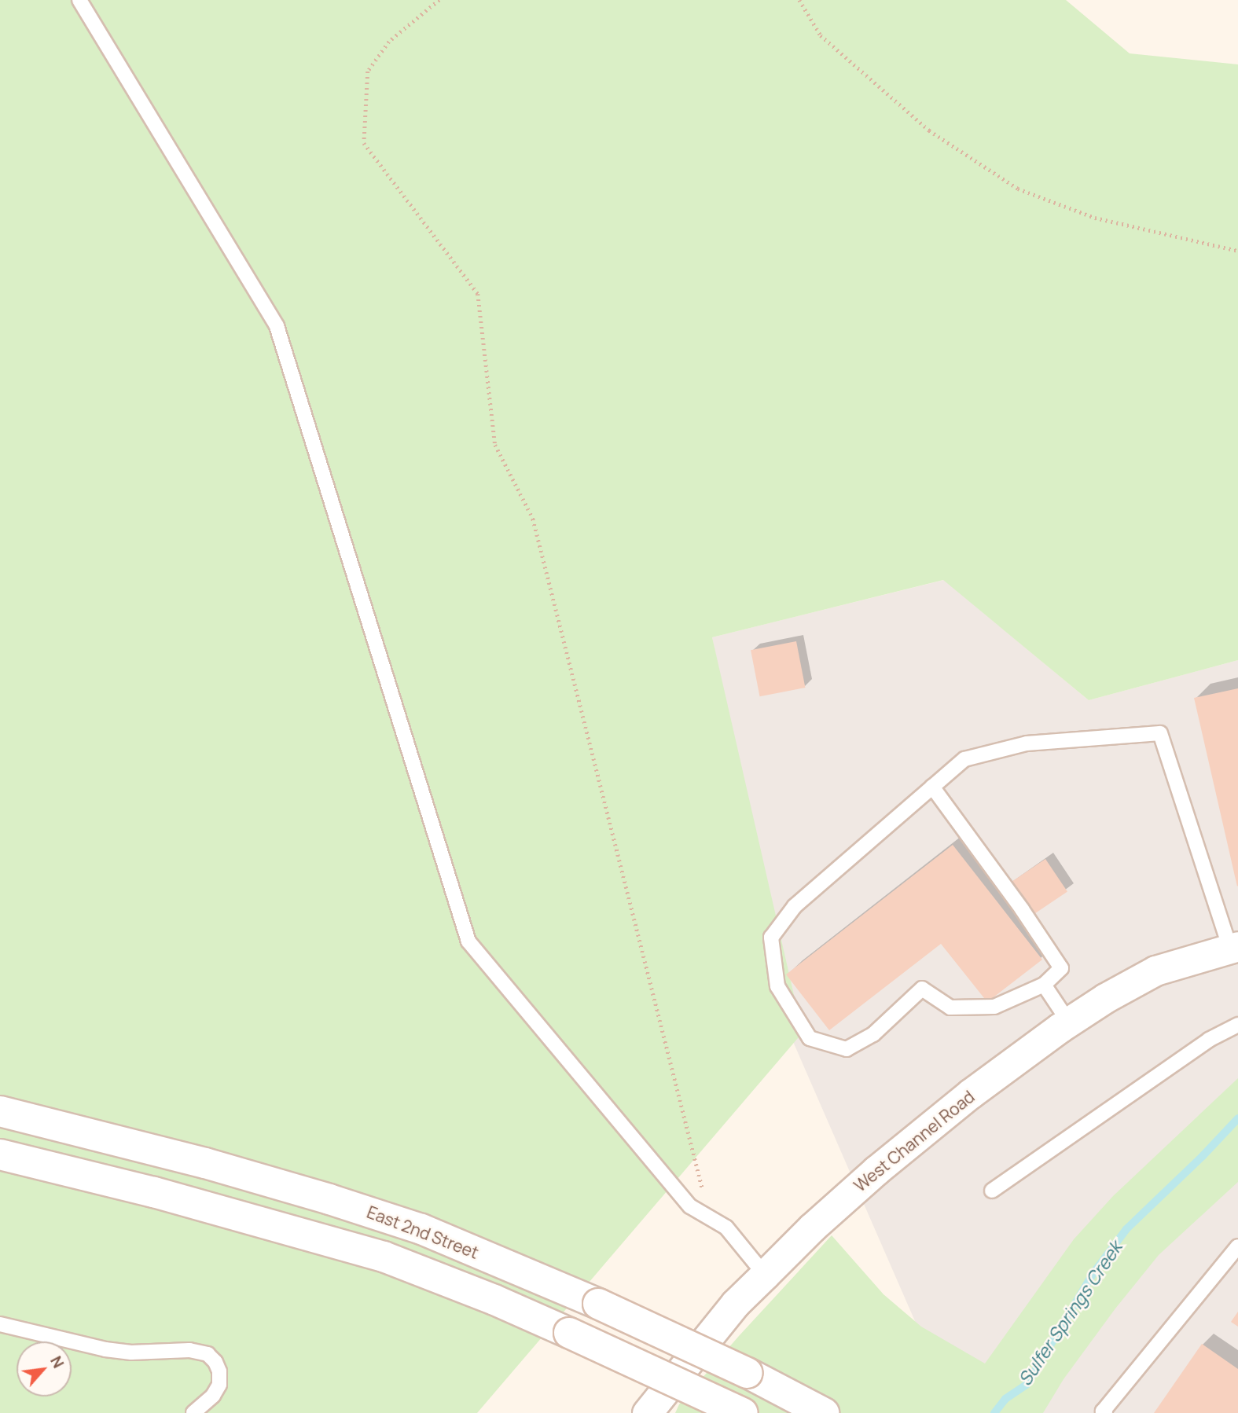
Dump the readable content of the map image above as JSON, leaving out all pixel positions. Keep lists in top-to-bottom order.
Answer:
{
  "streets": {
    "main road": ["East 2nd Street"],
    "street": ["West Channel Road"]
  },
  "water": ["Sulfer Springs Creek"],
  "north": "top right"
}
